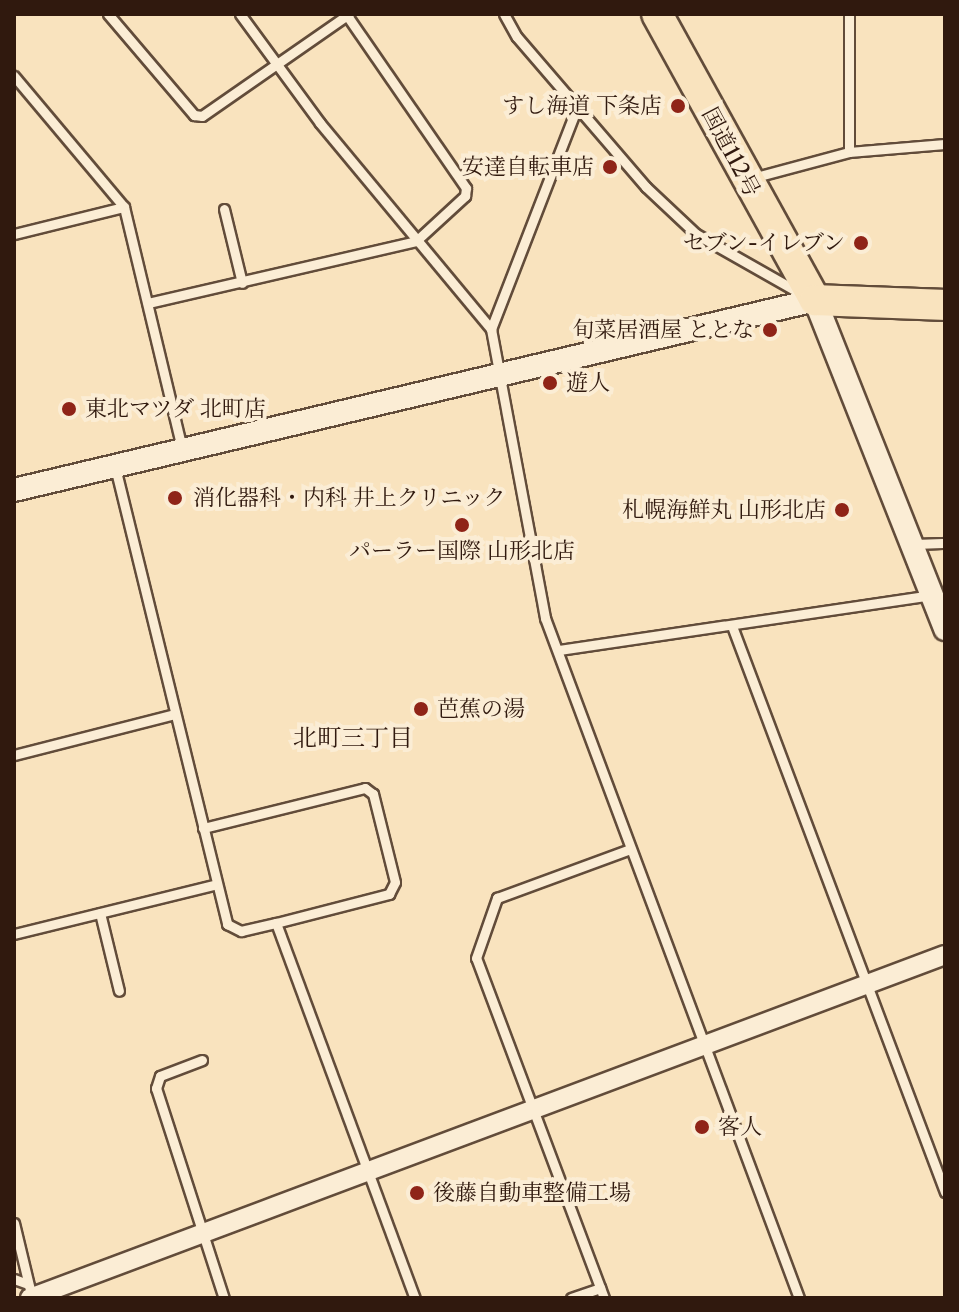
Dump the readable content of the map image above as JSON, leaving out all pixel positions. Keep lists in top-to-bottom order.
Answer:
{
  "streets": {
    "highway": ["国道112号"]
  },
  "districts": ["北町三丁目"],
  "places": [
    "すし海道 下条店",
    "安達自転車店",
    "セブン-イレブン",
    "旬菜居酒屋 ととな",
    "遊人",
    "東北マツダ 北町店",
    "消化器科・内科 井上クリニック",
    "札幌海鮮丸 山形北店",
    "パーラー国際 山形北店",
    "芭蕉の湯",
    "客人",
    "後藤自動車整備工場"
  ]
}
